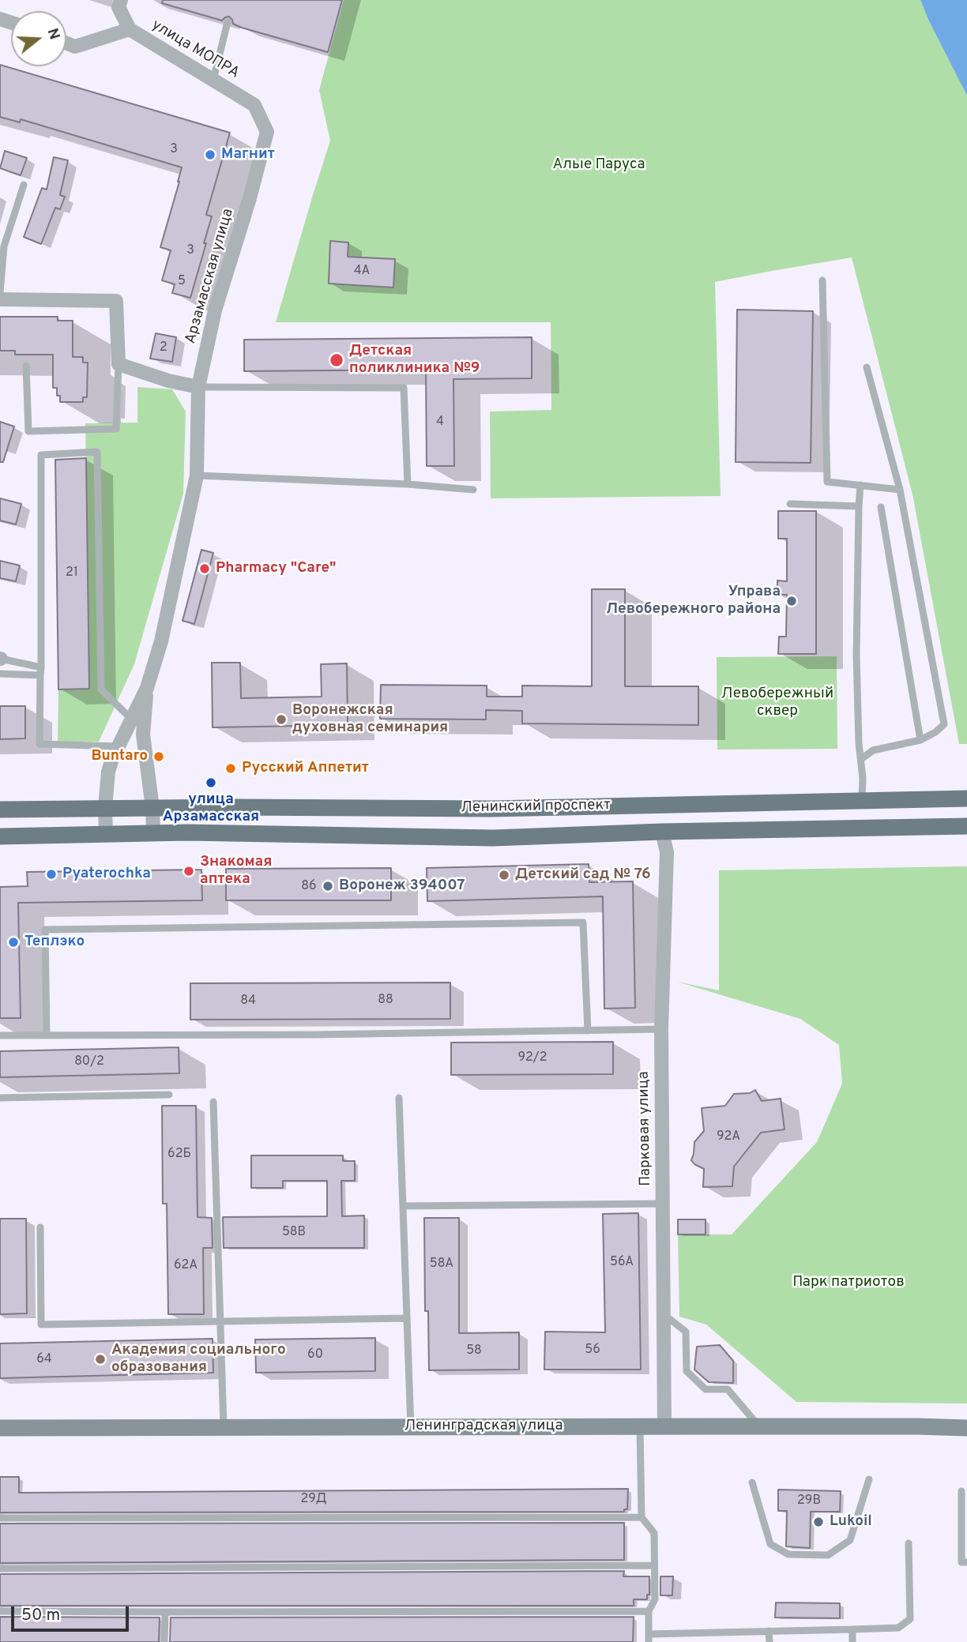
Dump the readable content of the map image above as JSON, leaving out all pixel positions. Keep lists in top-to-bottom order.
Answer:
{
  "streets": {
    "main road": ["Ленинский проспект", "Ленинградская улица"],
    "street": ["улица МОПРА", "Арзамасская улица", "Парковая улица"]
  },
  "crossings": [
    ["улица МОПРА", "Арзамасская улица"],
    ["Арзамасская улица", "Ленинский проспект"],
    ["Ленинский проспект", "Парковая улица"],
    ["Парковая улица", "Ленинградская улица"]
  ],
  "parks": ["Алые Паруса", "Левобережный сквер", "Парк патриотов"],
  "places": [
    "Магнит",
    "Детская поликлиника №9",
    "Pharmacy \"Care\"",
    "Управа Левобережного района",
    "Воронежская духовная семинария",
    "Buntaro",
    "Русский Аппетит",
    "улица Арзамасская",
    "Знакомая аптека",
    "Pyaterochka",
    "Детский сад № 76",
    "Воронеж 394007",
    "Теплэко",
    "Академия социального образования",
    "Lukoil"
  ],
  "house_numbers": [
    "3",
    "3",
    "4А",
    "5",
    "2",
    "4",
    "21",
    "86",
    "88",
    "84",
    "92/2",
    "80/2",
    "92А",
    "62Б",
    "58В",
    "56А",
    "58А",
    "62А",
    "56",
    "58",
    "60",
    "64",
    "29Д",
    "29В"
  ],
  "scale_bar": "50 m",
  "north": "right"
}
